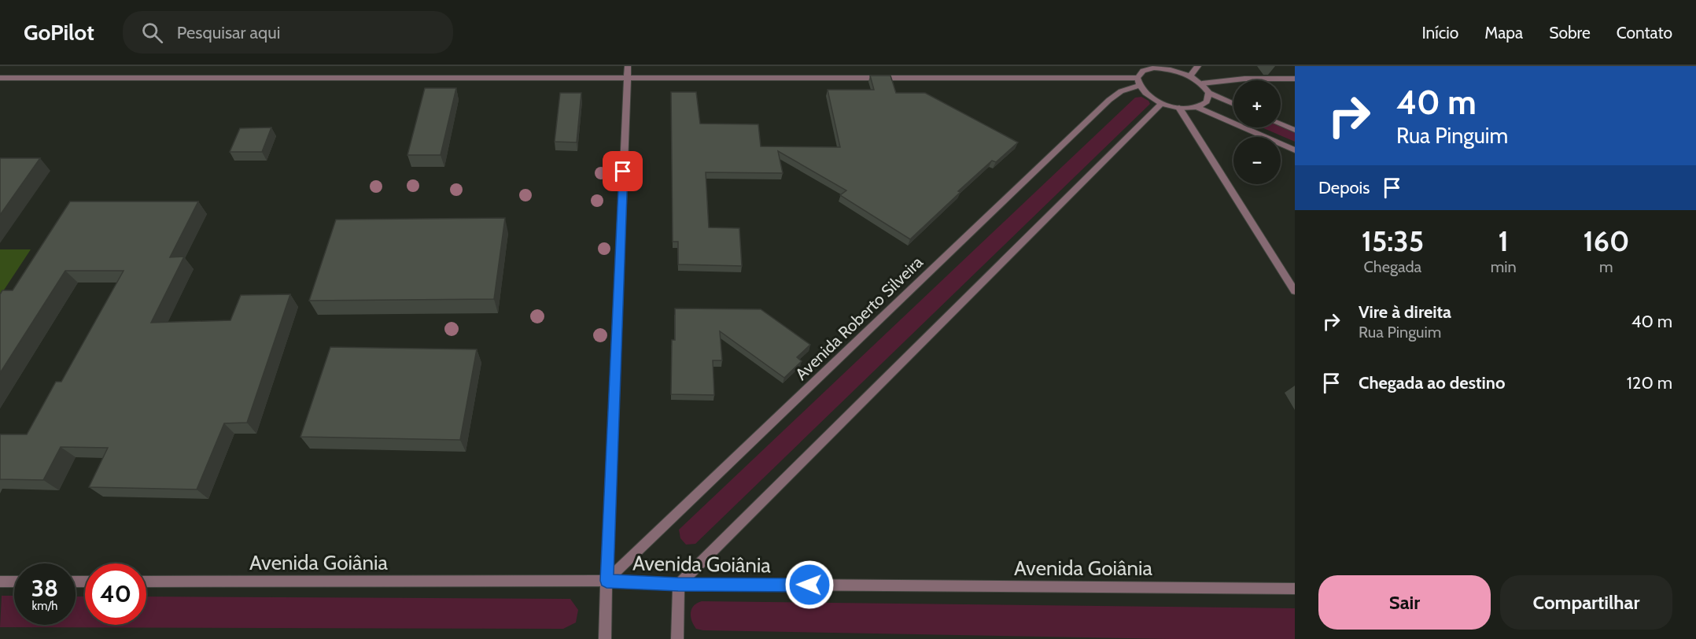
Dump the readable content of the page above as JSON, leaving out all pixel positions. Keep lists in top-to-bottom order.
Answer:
{
  "streets": {
    "street": ["Avenida Roberto Silveira", "Avenida Goiânia"]
  },
  "crossings": [
    ["Avenida Roberto Silveira", "Avenida Goiânia"]
  ],
  "page": {
    "header": "GoPilot",
    "search": "Pesquisar aqui",
    "nav": [
      "Início",
      "Mapa",
      "Sobre",
      "Contato"
    ],
    "turn": ["40 m", "Rua Pinguim"],
    "map_buttons": ["+", "−"],
    "then": "Depois",
    "eta": [
      "15:35",
      "Chegada",
      "1",
      "min",
      "160",
      "m"
    ],
    "list": [
      {
        "name": "Vire à direita",
        "note": "Rua Pinguim",
        "value": "40 m"
      },
      {
        "name": "Chegada ao destino",
        "value": "120 m"
      }
    ],
    "speed": "38 km/h",
    "limit": "40",
    "buttons": ["Sair", "Compartilhar"]
  }
}
